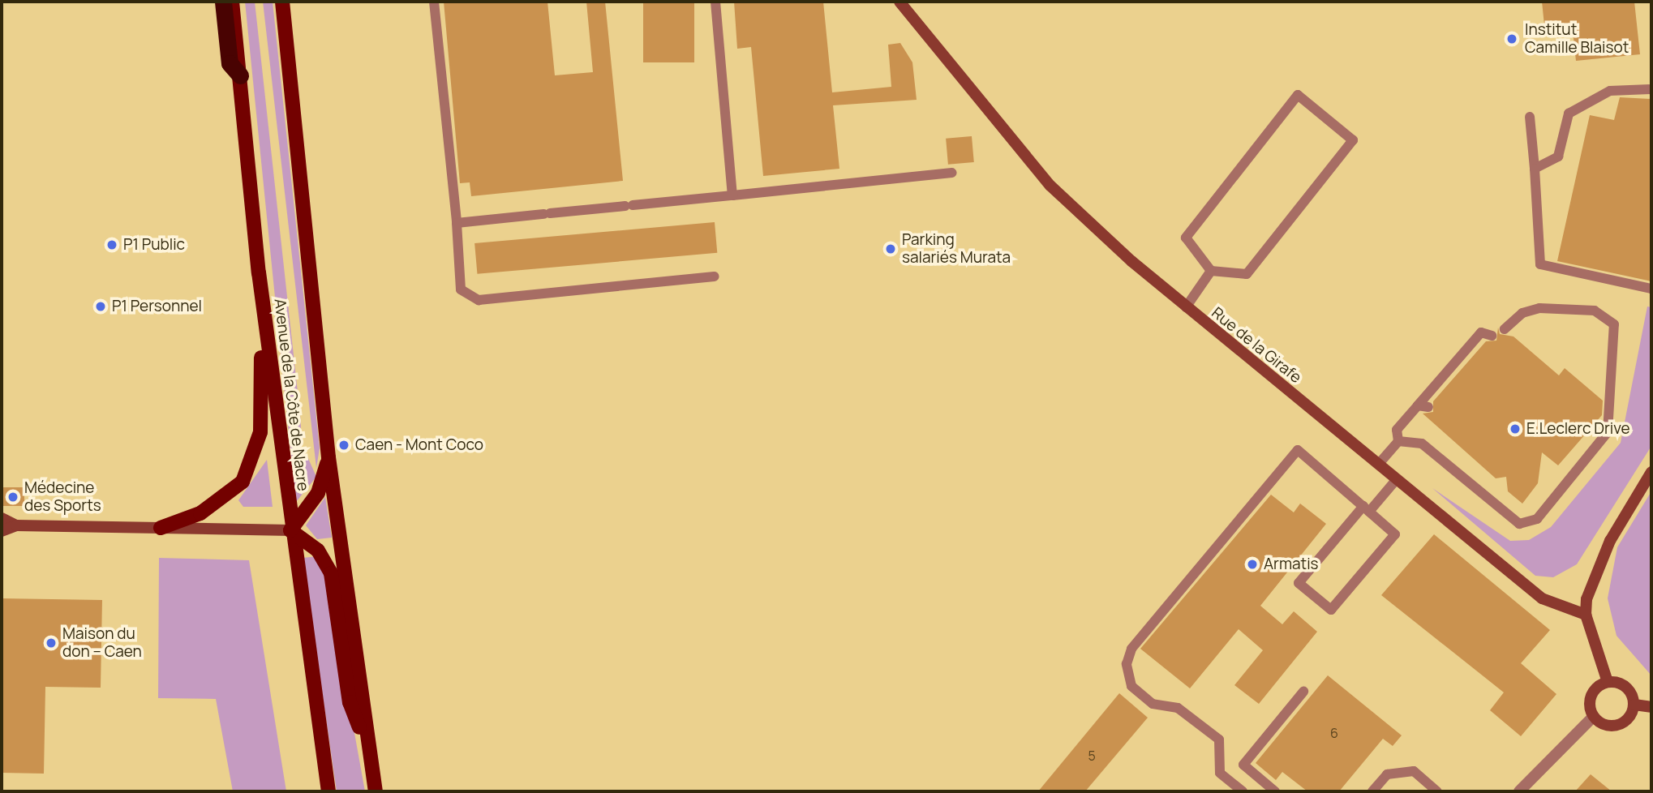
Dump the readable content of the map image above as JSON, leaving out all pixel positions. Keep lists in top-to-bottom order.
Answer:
{
  "streets": {
    "main road": ["Avenue de la Côte de Nacre"],
    "street": ["Rue de la Girafe"]
  },
  "places": [
    "Institut Camille Blaisot",
    "P1 Public",
    "Parking salariés Murata",
    "P1 Personnel",
    "E.Leclerc Drive",
    "Caen - Mont Coco",
    "Médecine des Sports",
    "Armatis",
    "Maison du don – Caen"
  ],
  "house_numbers": ["6", "5"]
}
